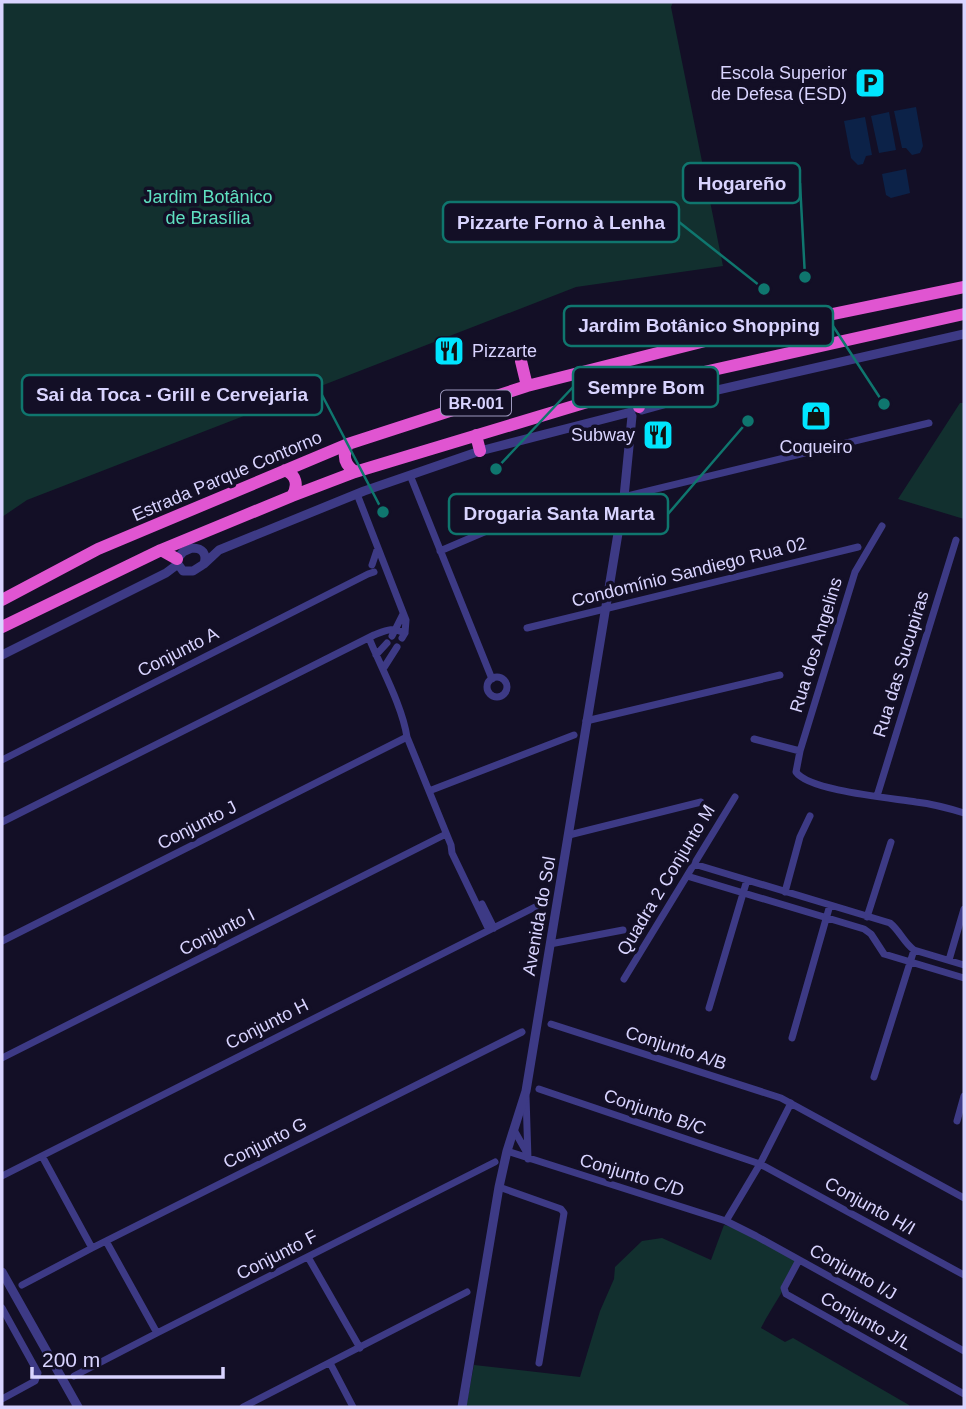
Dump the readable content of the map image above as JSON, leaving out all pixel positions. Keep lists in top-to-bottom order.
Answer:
{
  "streets": {
    "highway": ["BR-001", "Estrada Parque Contorno"],
    "street": [
      "Condomínio Sandiego Rua 02",
      "Rua dos Angelins",
      "Conjunto A",
      "Rua das Sucupiras",
      "Conjunto J",
      "Quadra 2 Conjunto M",
      "Avenida do Sol",
      "Conjunto I",
      "Conjunto H",
      "Conjunto A/B",
      "Conjunto B/C",
      "Conjunto G",
      "Conjunto C/D",
      "Conjunto H/I",
      "Conjunto F",
      "Conjunto I/J",
      "Conjunto J/L"
    ]
  },
  "crossings": [
    ["Condomínio Sandiego Rua 02", "Avenida do Sol"],
    ["Rua dos Angelins", "Rua das Sucupiras"],
    ["Avenida do Sol", "Conjunto C/D"],
    ["Conjunto B/C", "Conjunto H/I"],
    ["Conjunto C/D", "Conjunto I/J"],
    ["Conjunto I/J", "Conjunto J/L"]
  ],
  "parks": ["Jardim Botânico de Brasília"],
  "places": {
    "parking": ["Escola Superior de Defesa (ESD)"],
    "other": [
      "Hogareño",
      "Pizzarte Forno à Lenha",
      "Jardim Botânico Shopping",
      "Drogaria Santa Marta",
      "Sempre Bom",
      "Sai da Toca - Grill e Cervejaria"
    ],
    "restaurant": ["Pizzarte", "Subway"],
    "shop": ["Coqueiro"]
  },
  "scale_bar": "200 m"
}
